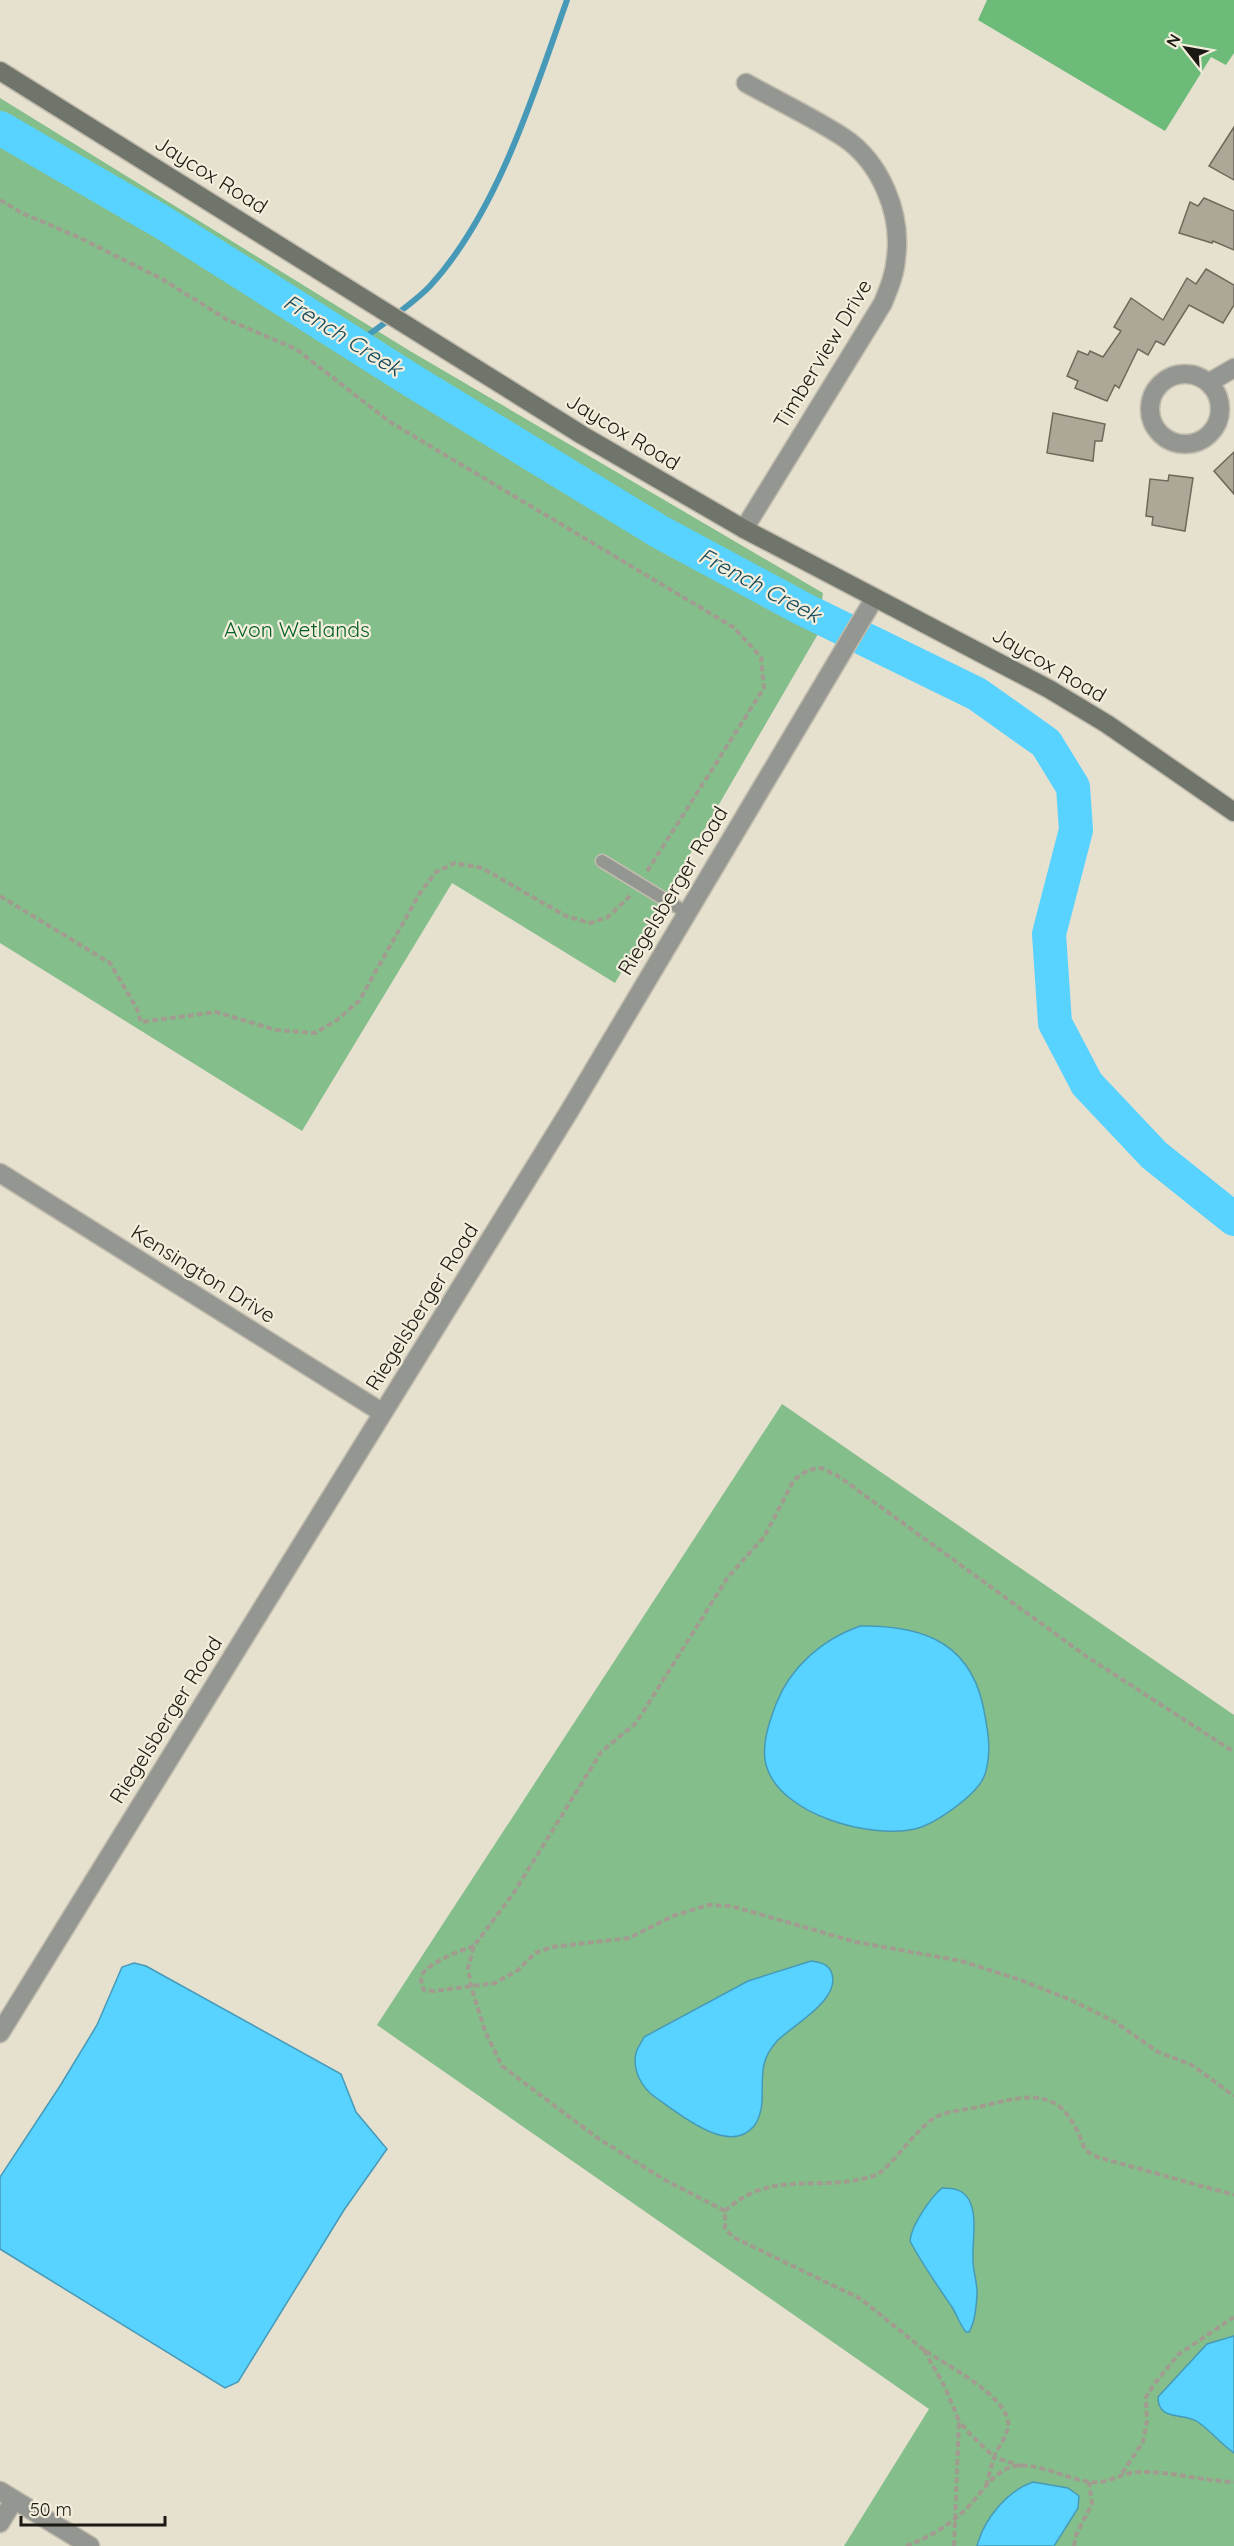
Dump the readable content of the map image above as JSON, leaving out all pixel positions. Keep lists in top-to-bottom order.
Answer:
{
  "streets": {
    "street": [
      "Jaycox Road",
      "Timberview Drive",
      "Riegelsberger Road",
      "Kensington Drive"
    ]
  },
  "crossings": [
    ["Jaycox Road", "Timberview Drive"],
    ["Jaycox Road", "Riegelsberger Road"],
    ["Riegelsberger Road", "Kensington Drive"]
  ],
  "water": ["French Creek"],
  "parks": ["Avon Wetlands"],
  "scale_bar": "50 m",
  "north": "top left"
}
